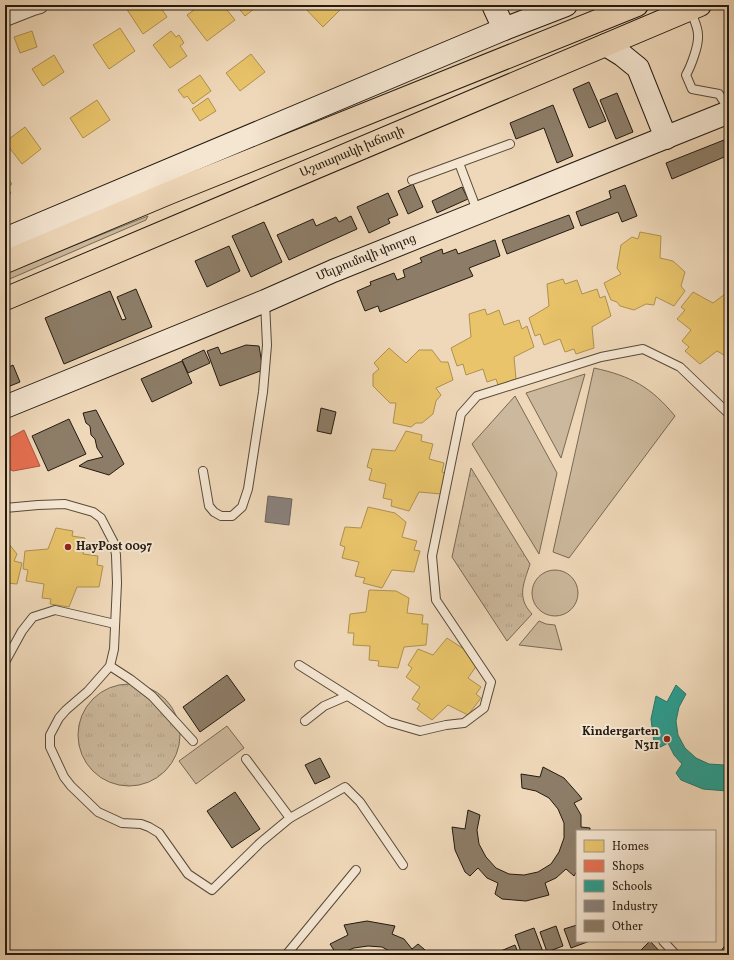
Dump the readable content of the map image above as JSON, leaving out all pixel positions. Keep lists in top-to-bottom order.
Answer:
{
  "streets": {
    "main road": ["Աշտարակի խճուղի"],
    "street": ["Մելքումովի փողոց"]
  },
  "places": ["HayPost 0097", "Kindergarten N311"],
  "legend": [
    "Homes",
    "Shops",
    "Schools",
    "Industry",
    "Other"
  ]
}
